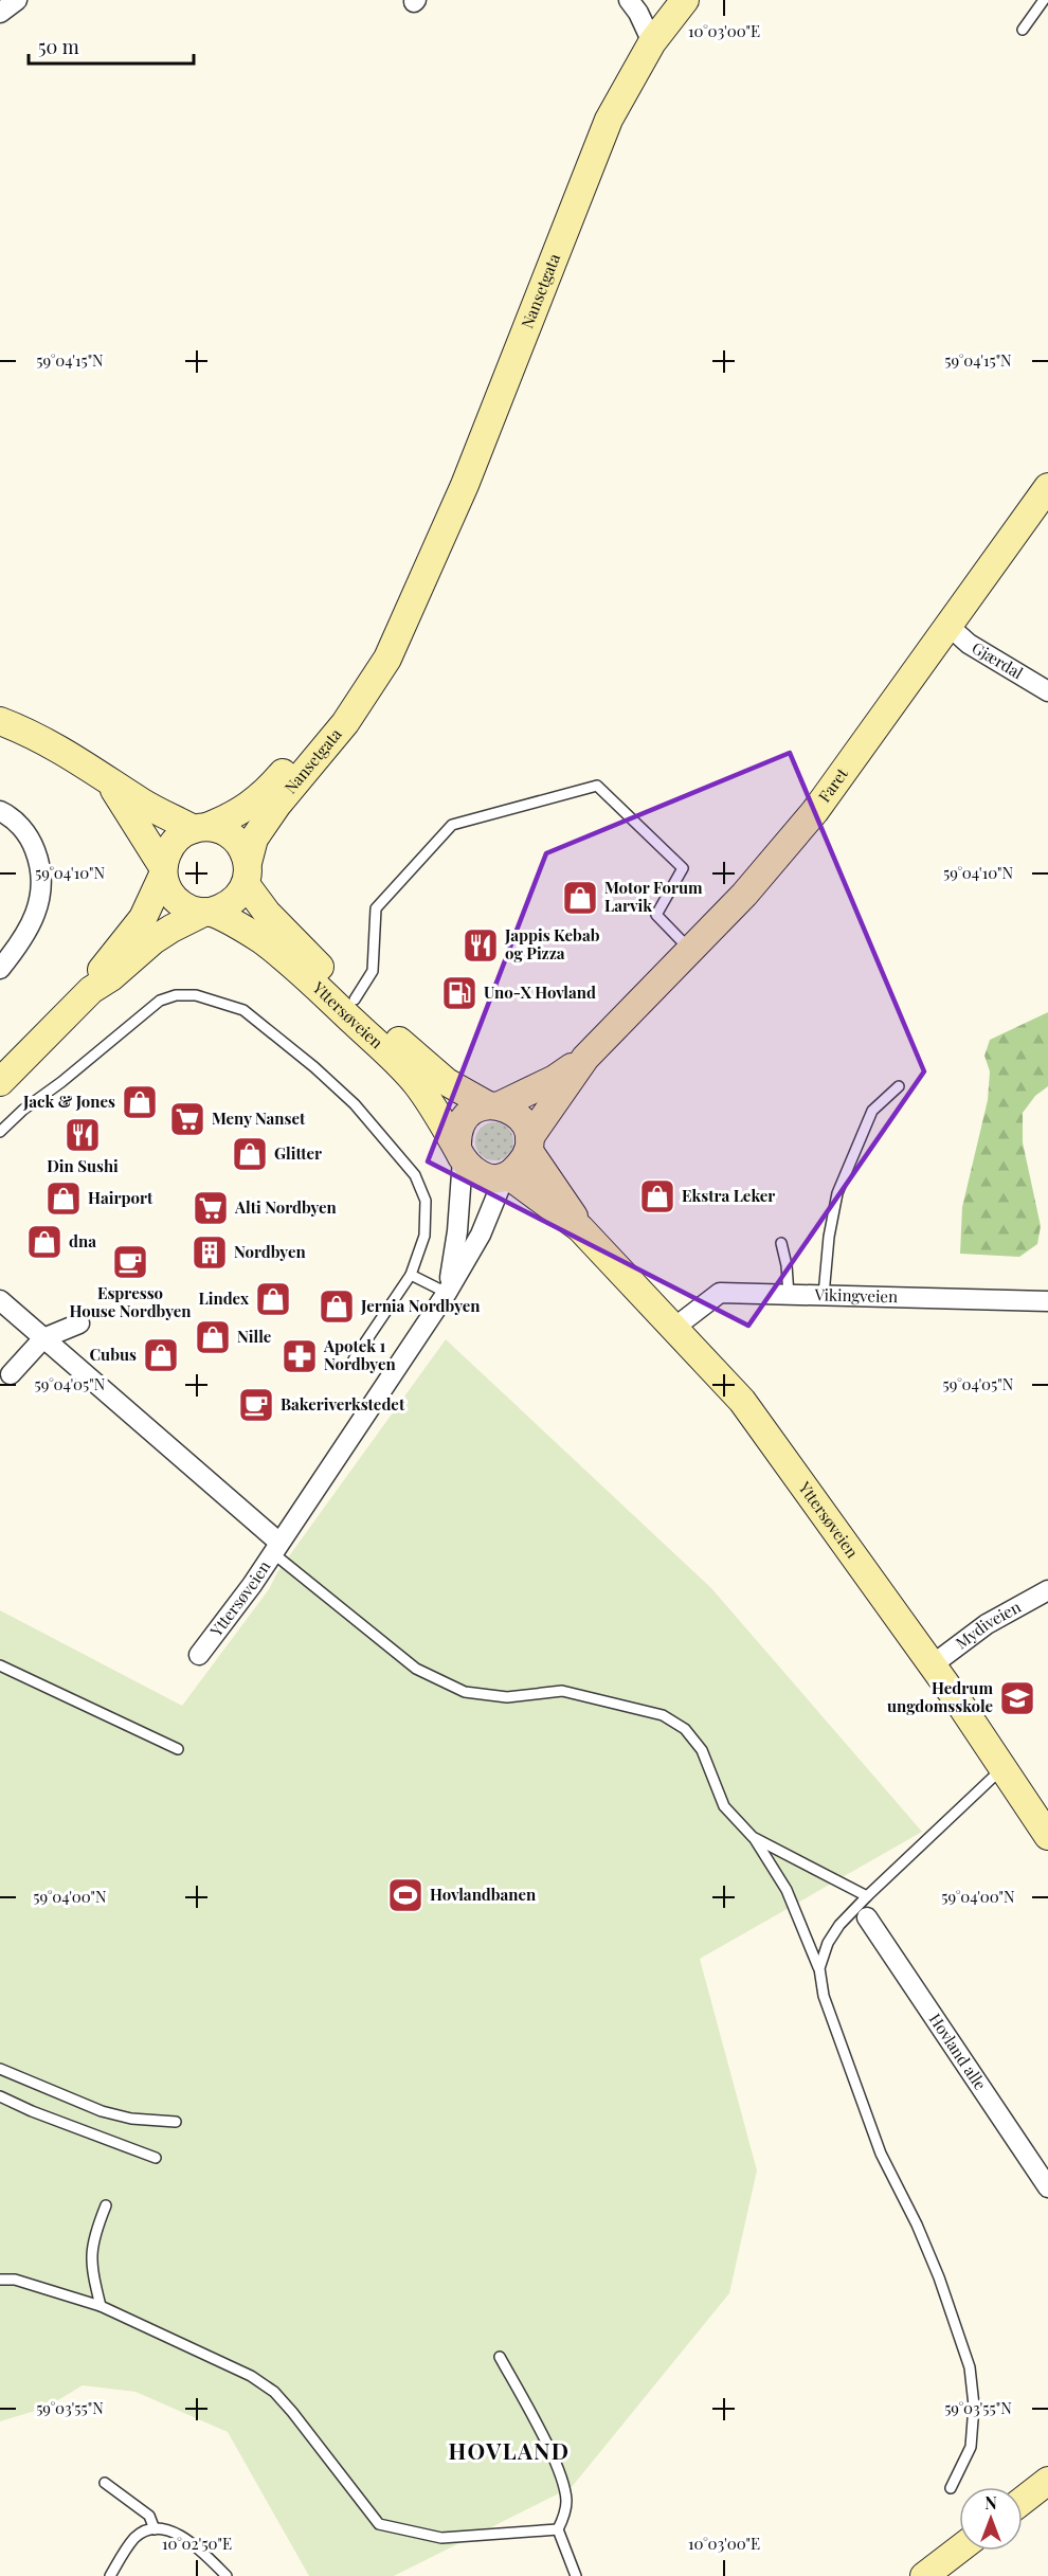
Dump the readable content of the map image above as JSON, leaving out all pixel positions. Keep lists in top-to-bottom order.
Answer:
{
  "streets": {
    "main road": ["Nansetgata", "Faret", "Yttersøveien"],
    "street": [
      "Gjærdal",
      "Vikingveien",
      "Mydiveien",
      "Hovland alle"
    ]
  },
  "crossings": [
    ["Nansetgata", "Yttersøveien"],
    ["Gjærdal", "Faret"],
    ["Faret", "Yttersøveien"],
    ["Yttersøveien", "Vikingveien"],
    ["Yttersøveien", "Mydiveien"]
  ],
  "districts": ["HOVLAND"],
  "places": {
    "shop": [
      "Motor Forum Larvik",
      "Jack & Jones",
      "Glitter",
      "Ekstra Leker",
      "Hairport",
      "dna",
      "Lindex",
      "Jernia Nordbyen",
      "Nille",
      "Cubus"
    ],
    "restaurant": ["Jappis Kebab og Pizza", "Din Sushi"],
    "fuel station": ["Uno-X Hovland"],
    "supermarket": ["Meny Nanset", "Alti Nordbyen"],
    "building": ["Nordbyen"],
    "cafe": ["Espresso House Nordbyen", "Bakeriverkstedet"],
    "pharmacy": ["Apotek 1 Nordbyen"],
    "school or university": ["Hedrum ungdomsskole"],
    "sports": ["Hovlandbanen"]
  },
  "scale_bar": "50 m",
  "north": "top",
  "coordinates": [
    "10°03'00\"E",
    "59°04'15\"N",
    "59°04'10\"N",
    "59°04'05\"N",
    "59°04'00\"N",
    "59°03'55\"N",
    "10°02'50\"E"
  ]
}
